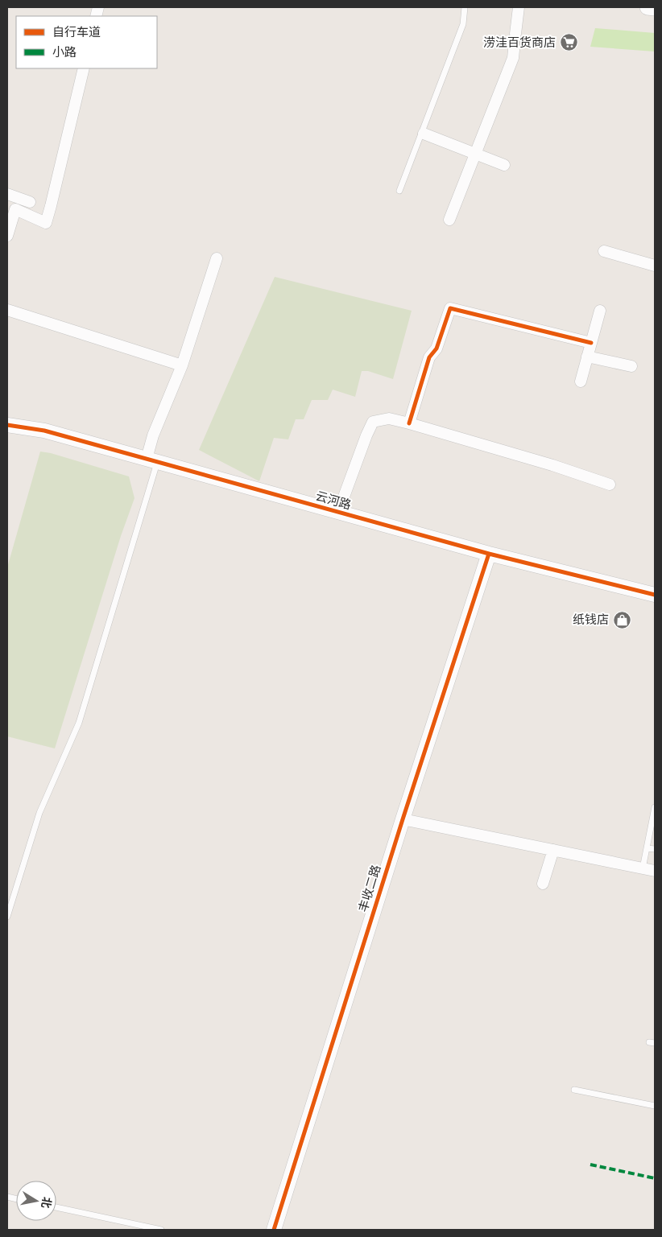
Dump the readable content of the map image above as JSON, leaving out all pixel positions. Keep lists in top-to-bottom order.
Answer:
{
  "streets": {
    "street": ["云河路", "丰收二路"]
  },
  "crossings": [
    ["云河路", "丰收二路"]
  ],
  "places": {
    "supermarket": ["涝洼百货商店"],
    "shop": ["纸钱店"]
  },
  "legend": ["自行车道", "小路"],
  "north": "right"
}
